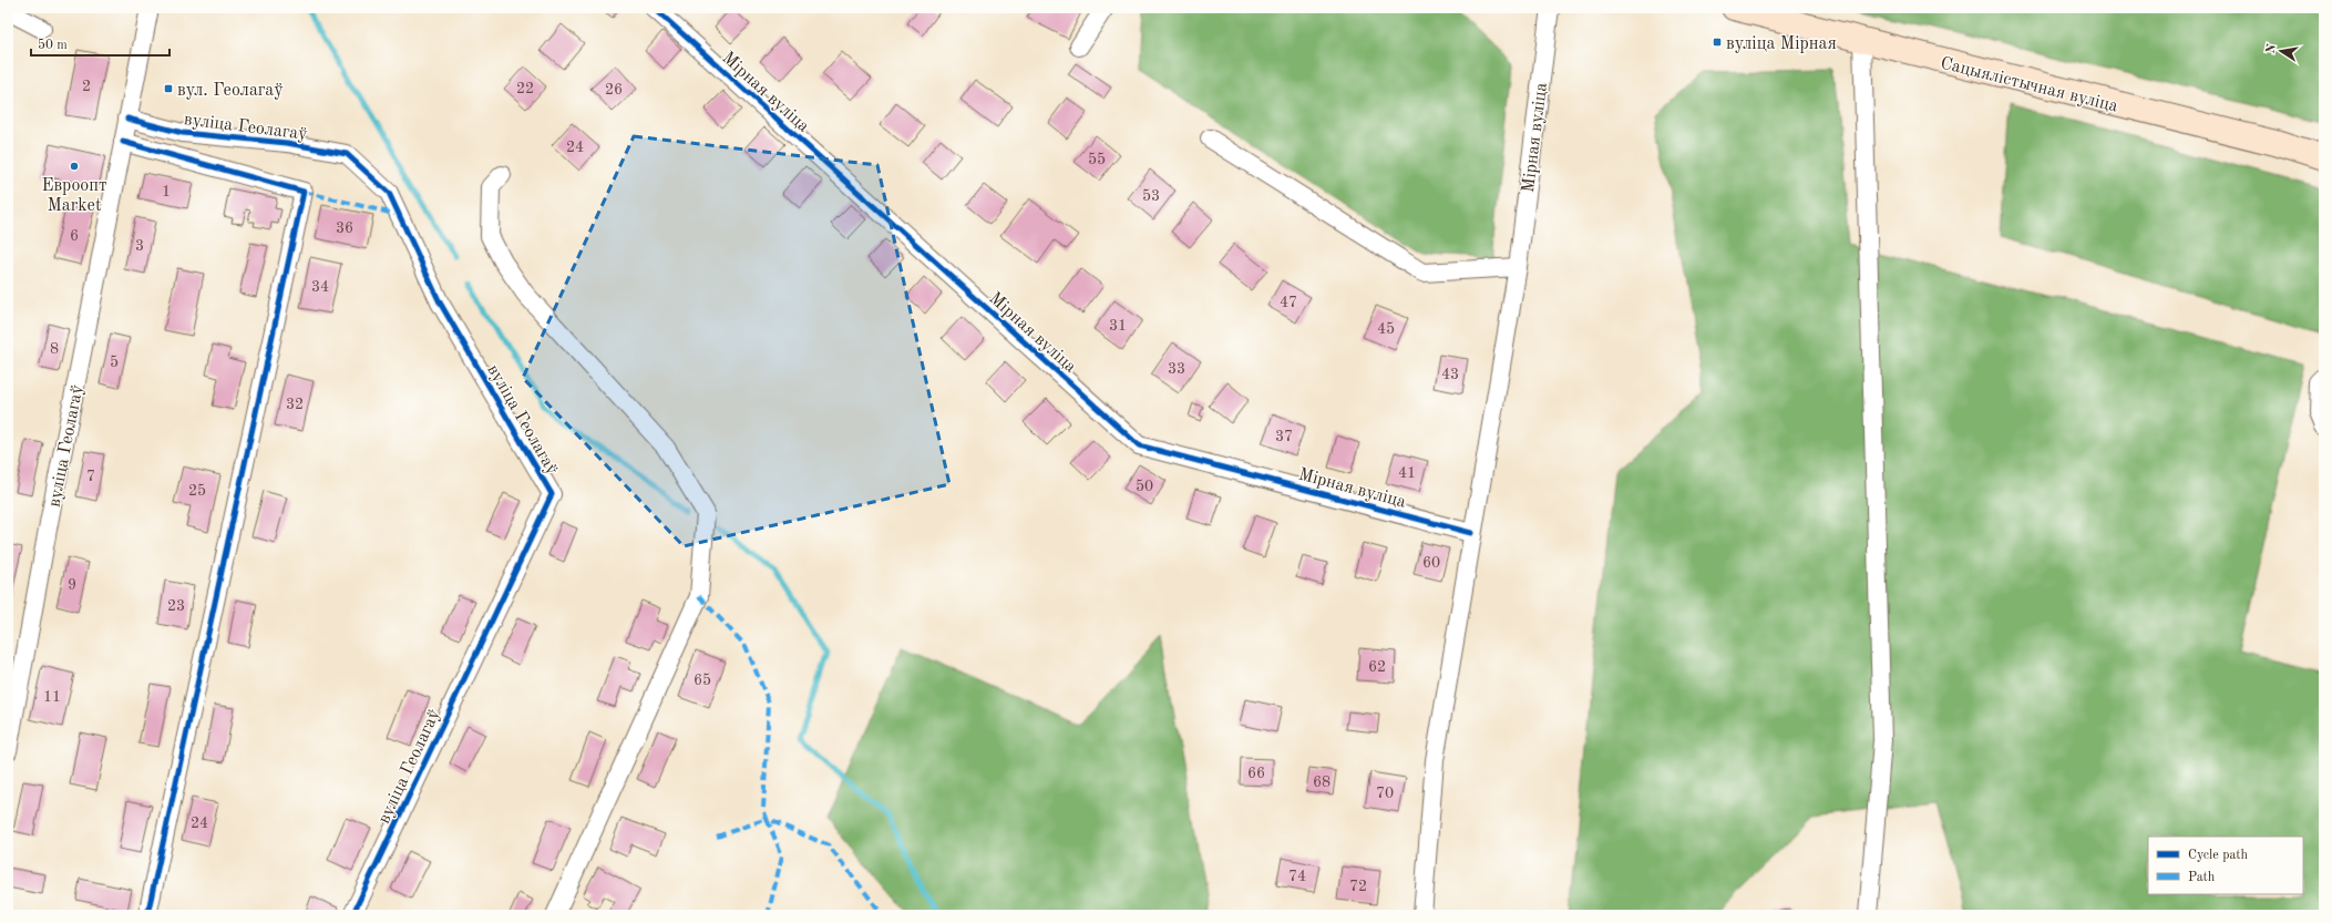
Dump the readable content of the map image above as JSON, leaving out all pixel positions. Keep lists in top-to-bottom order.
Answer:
{
  "streets": {
    "main road": ["Сацыялістычная вуліца"],
    "street": ["Мірная вуліца", "вуліца Геолагаў"]
  },
  "places": {
    "transit": ["вуліца Мірная", "вул. Геолагаў"],
    "other": ["Евроопт Market"]
  },
  "house_numbers": [
    "2",
    "22",
    "26",
    "24",
    "55",
    "1",
    "53",
    "36",
    "6",
    "3",
    "34",
    "47",
    "31",
    "45",
    "8",
    "5",
    "33",
    "43",
    "32",
    "37",
    "41",
    "7",
    "50",
    "25",
    "60",
    "9",
    "23",
    "62",
    "65",
    "11",
    "66",
    "68",
    "70",
    "24",
    "74",
    "72"
  ],
  "legend": ["Cycle path", "Path"],
  "scale_bar": "50 m",
  "north": "left"
}
